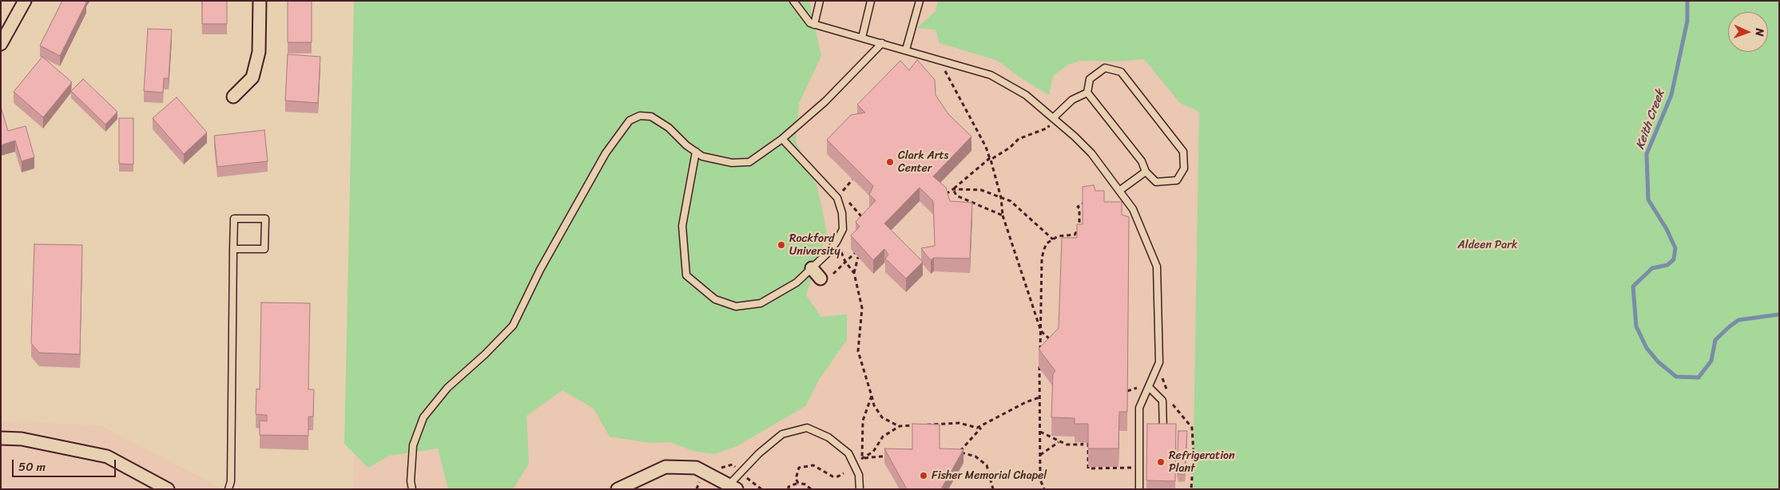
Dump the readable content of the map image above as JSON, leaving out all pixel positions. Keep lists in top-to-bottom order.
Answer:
{
  "water": ["Keith Creek"],
  "parks": ["Aldeen Park"],
  "places": [
    "Clark Arts Center",
    "Rockford University",
    "Refrigeration Plant",
    "Fisher Memorial Chapel"
  ],
  "scale_bar": "50 m",
  "north": "right"
}
